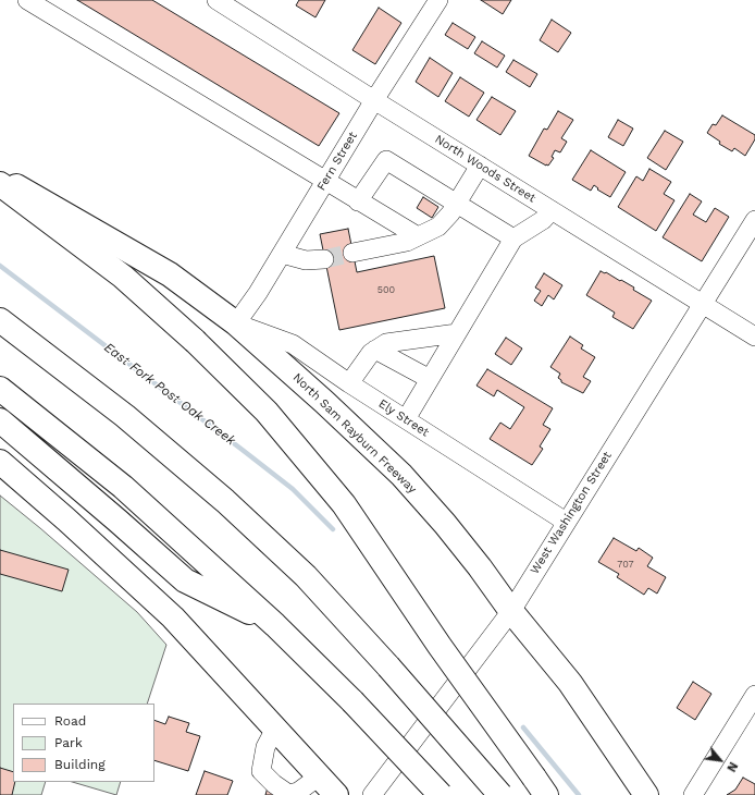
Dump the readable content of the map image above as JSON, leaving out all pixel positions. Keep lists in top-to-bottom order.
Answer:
{
  "streets": {
    "main road": ["North Sam Rayburn Freeway"],
    "street": [
      "Fern Street",
      "North Woods Street",
      "Ely Street",
      "West Washington Street"
    ]
  },
  "crossings": [
    ["Fern Street", "North Woods Street"],
    ["Fern Street", "Ely Street"],
    ["Fern Street", "North Sam Rayburn Freeway"],
    ["North Woods Street", "West Washington Street"],
    ["Ely Street", "North Sam Rayburn Freeway"],
    ["Ely Street", "West Washington Street"],
    ["North Sam Rayburn Freeway", "West Washington Street"]
  ],
  "water": ["East Fork Post Oak Creek"],
  "house_numbers": ["500", "707"],
  "legend": ["Road", "Park", "Building"],
  "north": "bottom right"
}
